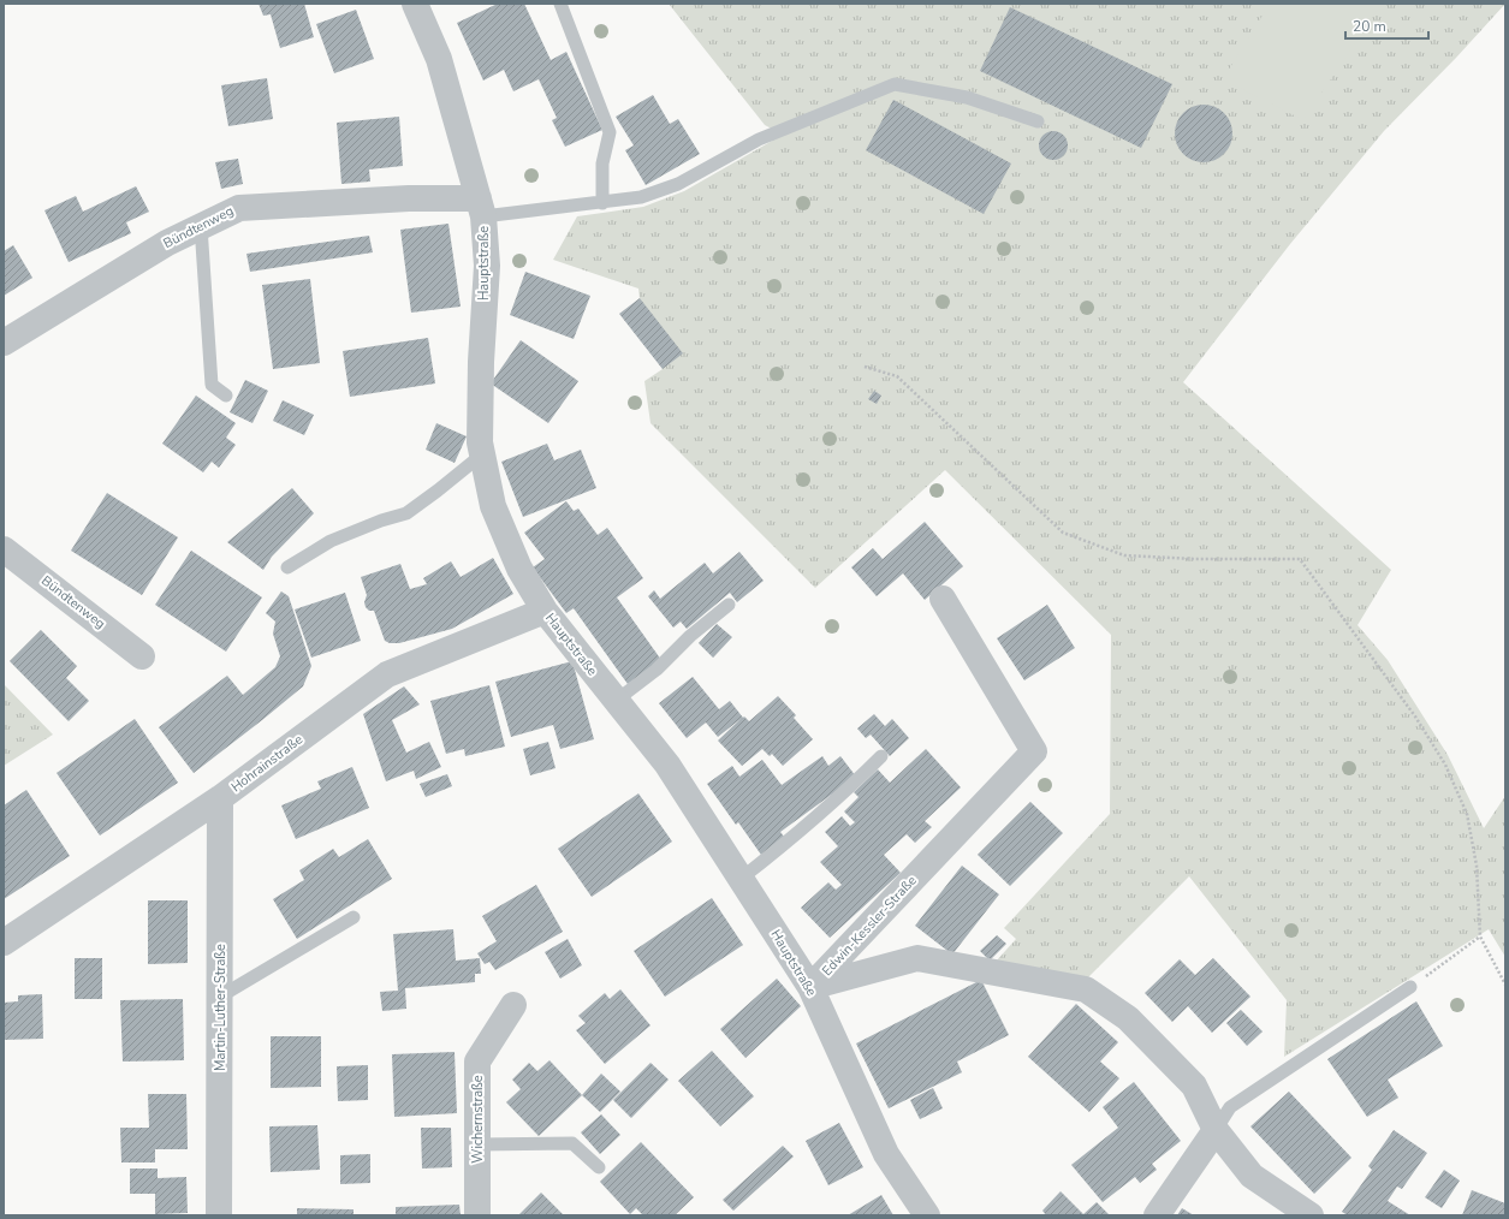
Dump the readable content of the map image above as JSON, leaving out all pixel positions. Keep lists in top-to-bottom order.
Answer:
{
  "streets": {
    "street": [
      "Bündtenweg",
      "Hauptstraße",
      "Hohrainstraße",
      "Edwin-Kessler-Straße",
      "Martin-Luther-Straße",
      "Wichernstraße"
    ]
  },
  "crossings": [
    ["Bündtenweg", "Hauptstraße"],
    ["Hauptstraße", "Hohrainstraße"],
    ["Hauptstraße", "Edwin-Kessler-Straße"],
    ["Hohrainstraße", "Martin-Luther-Straße"]
  ],
  "scale_bar": "20 m"
}
